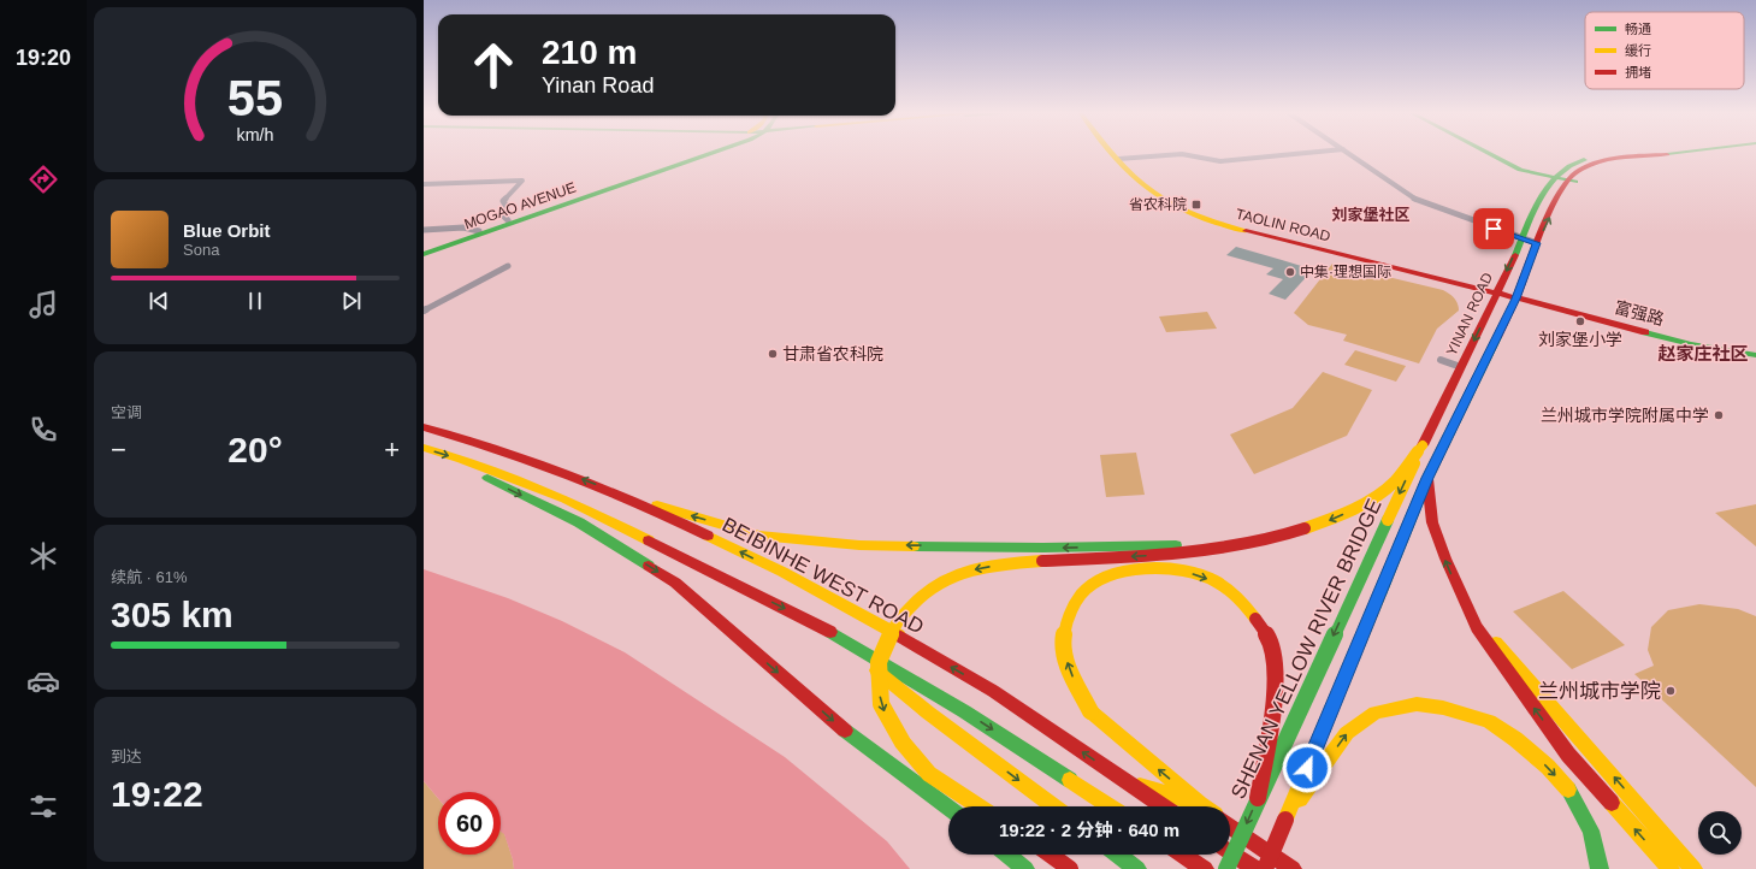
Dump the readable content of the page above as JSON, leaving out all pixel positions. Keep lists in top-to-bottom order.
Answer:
{
  "streets": {
    "main road": [
      "MOGAO AVENUE",
      "TAOLIN ROAD",
      "富强路",
      "YINAN ROAD",
      "BEIBINHE WEST ROAD",
      "SHENAN YELLOW RIVER BRIDGE"
    ]
  },
  "crossings": [
    ["TAOLIN ROAD", "富强路"],
    ["TAOLIN ROAD", "YINAN ROAD"],
    ["富强路", "YINAN ROAD"],
    ["YINAN ROAD", "SHENAN YELLOW RIVER BRIDGE"]
  ],
  "districts": ["刘家堡社区", "赵家庄社区"],
  "places": {
    "transit": ["省农科院"],
    "other": [
      "中集·理想国际",
      "刘家堡小学",
      "甘肃省农科院",
      "兰州城市学院附属中学",
      "兰州城市学院"
    ]
  },
  "legend": ["畅通", "缓行", "拥堵"],
  "page": {
    "tabs": "19:20",
    "turn": ["210 m", "Yinan Road"],
    "song": ["Blue Orbit", "Sona"],
    "tile": [
      "空调",
      ["续航 · 61%", "305 km"],
      ["到达", "19:22"]
    ],
    "heat": ["−", "20°", "+"],
    "limit": "60",
    "trip": "19:22 · 2 分钟 · 640 m",
    "gauge": ["55", "km/h"]
  }
}
